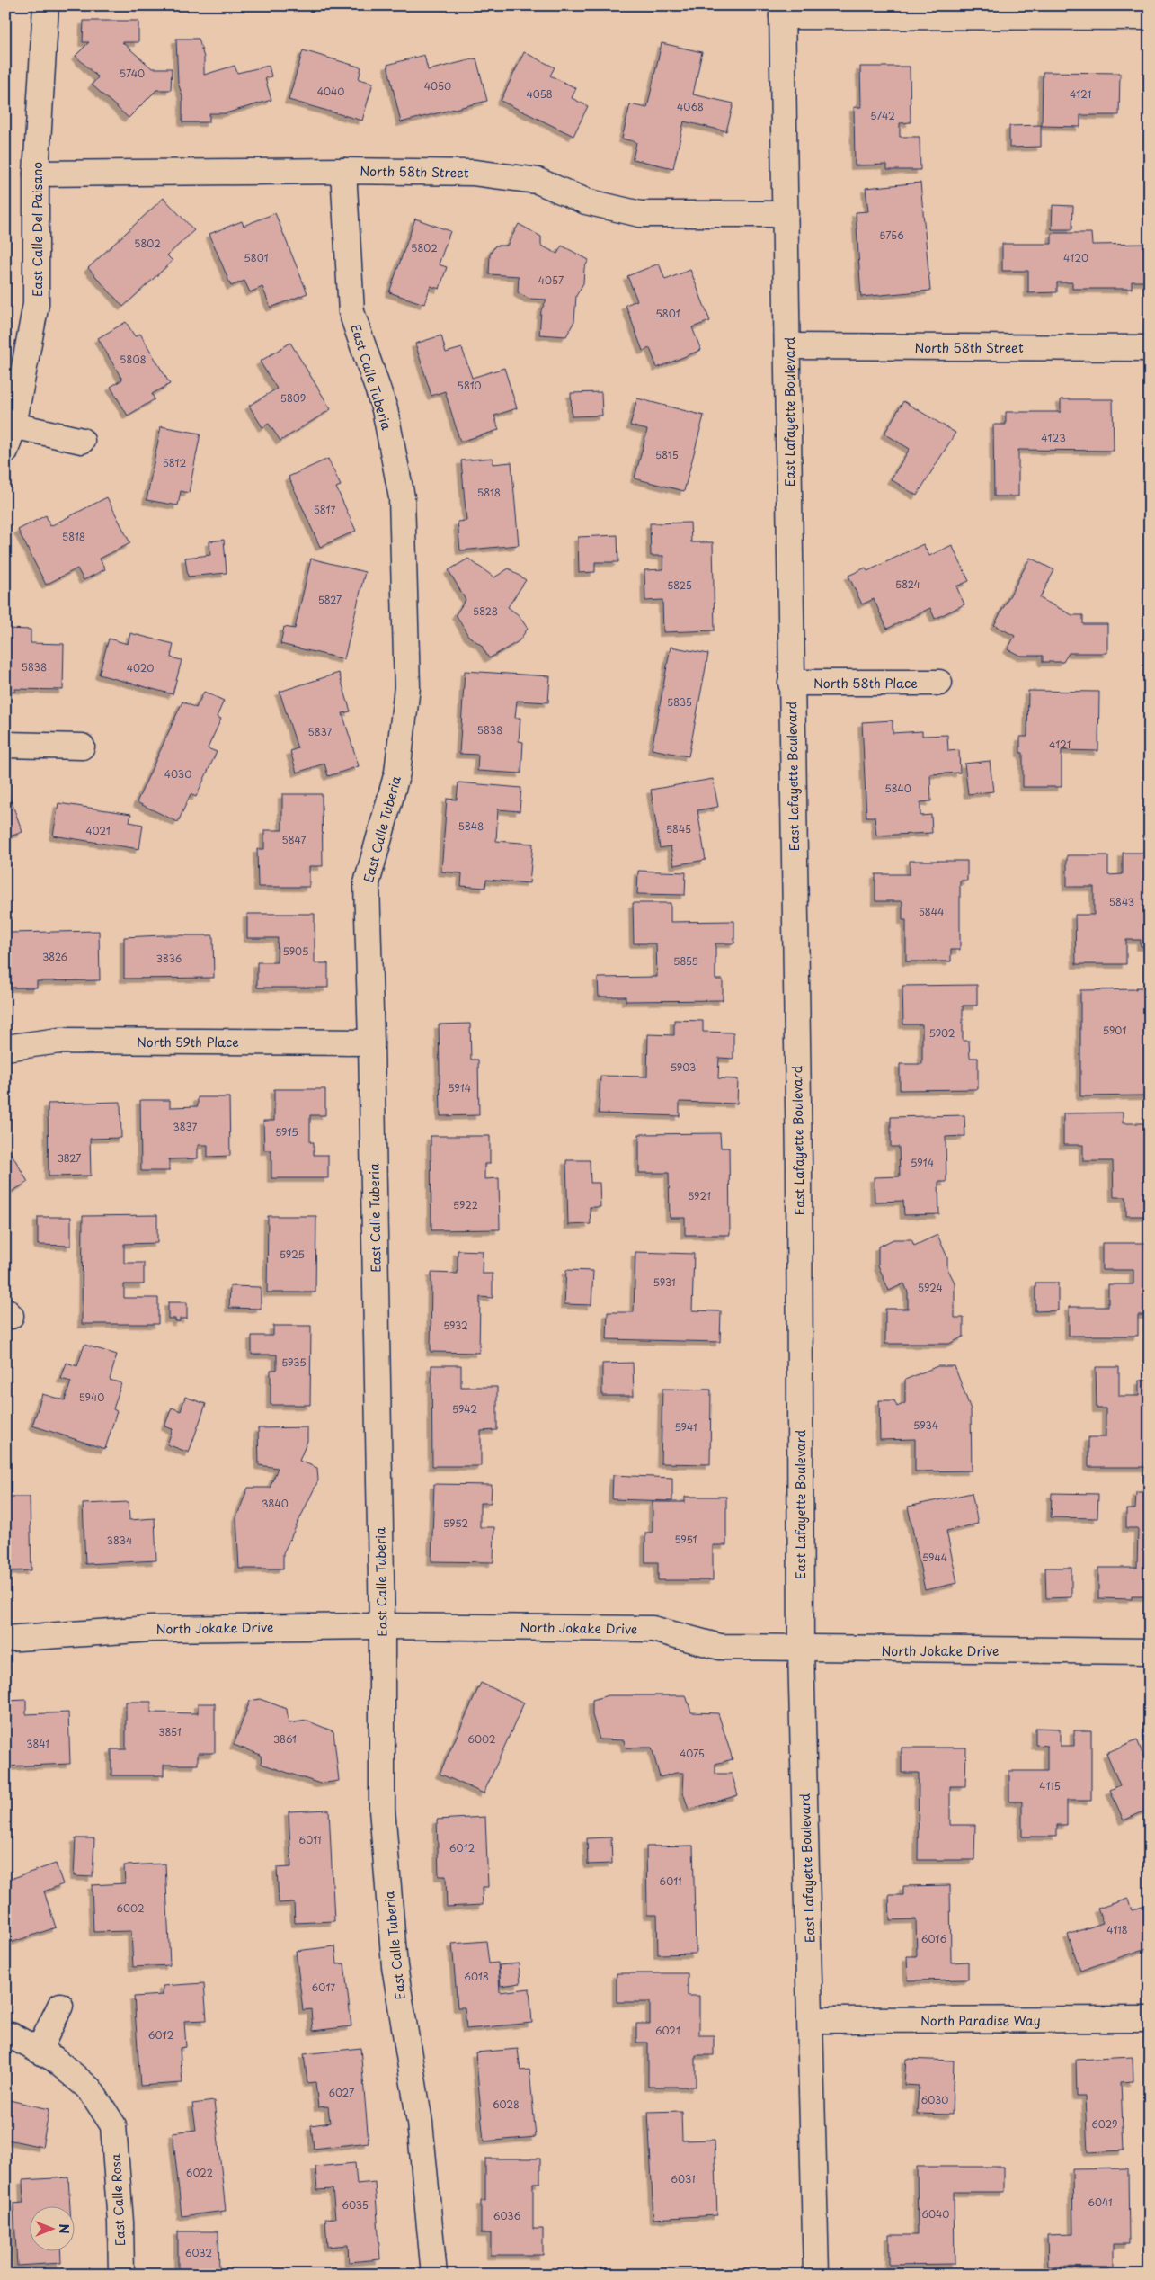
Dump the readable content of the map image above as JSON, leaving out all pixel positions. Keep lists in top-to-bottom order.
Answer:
{
  "streets": {
    "street": [
      "North 58th Street",
      "East Calle Del Paisano",
      "East Calle Tuberia",
      "East Lafayette Boulevard",
      "North 58th Place",
      "North 59th Place",
      "North Jokake Drive",
      "North Paradise Way",
      "East Calle Rosa"
    ]
  },
  "crossings": [
    ["North 58th Street", "East Calle Del Paisano"],
    ["North 58th Street", "East Calle Tuberia"],
    ["North 58th Street", "East Lafayette Boulevard"],
    ["East Calle Tuberia", "North 59th Place"],
    ["East Calle Tuberia", "North Jokake Drive"],
    ["East Lafayette Boulevard", "North 58th Place"],
    ["East Lafayette Boulevard", "North Jokake Drive"],
    ["East Lafayette Boulevard", "North Paradise Way"]
  ],
  "house_numbers": [
    "5740",
    "4050",
    "4040",
    "4058",
    "4121",
    "4068",
    "5742",
    "5756",
    "5802",
    "5802",
    "5801",
    "4120",
    "4057",
    "5801",
    "5808",
    "5810",
    "5809",
    "4123",
    "5815",
    "5812",
    "5818",
    "5817",
    "5818",
    "5824",
    "5825",
    "5827",
    "5828",
    "5838",
    "4020",
    "5835",
    "5838",
    "5837",
    "4121",
    "4030",
    "5840",
    "5848",
    "5845",
    "4021",
    "5847",
    "5843",
    "5844",
    "5905",
    "3826",
    "3836",
    "5855",
    "5901",
    "5902",
    "5903",
    "5914",
    "3837",
    "5915",
    "3827",
    "5914",
    "5921",
    "5922",
    "5925",
    "5931",
    "5924",
    "5932",
    "5935",
    "5940",
    "5942",
    "5934",
    "5941",
    "3840",
    "5952",
    "5951",
    "3834",
    "5944",
    "3851",
    "3861",
    "6002",
    "3841",
    "4075",
    "4115",
    "6011",
    "6012",
    "6011",
    "6002",
    "4118",
    "6016",
    "6018",
    "6017",
    "6021",
    "6012",
    "6027",
    "6030",
    "6028",
    "6029",
    "6022",
    "6031",
    "6041",
    "6035",
    "6040",
    "6036",
    "6032"
  ],
  "north": "right"
}
